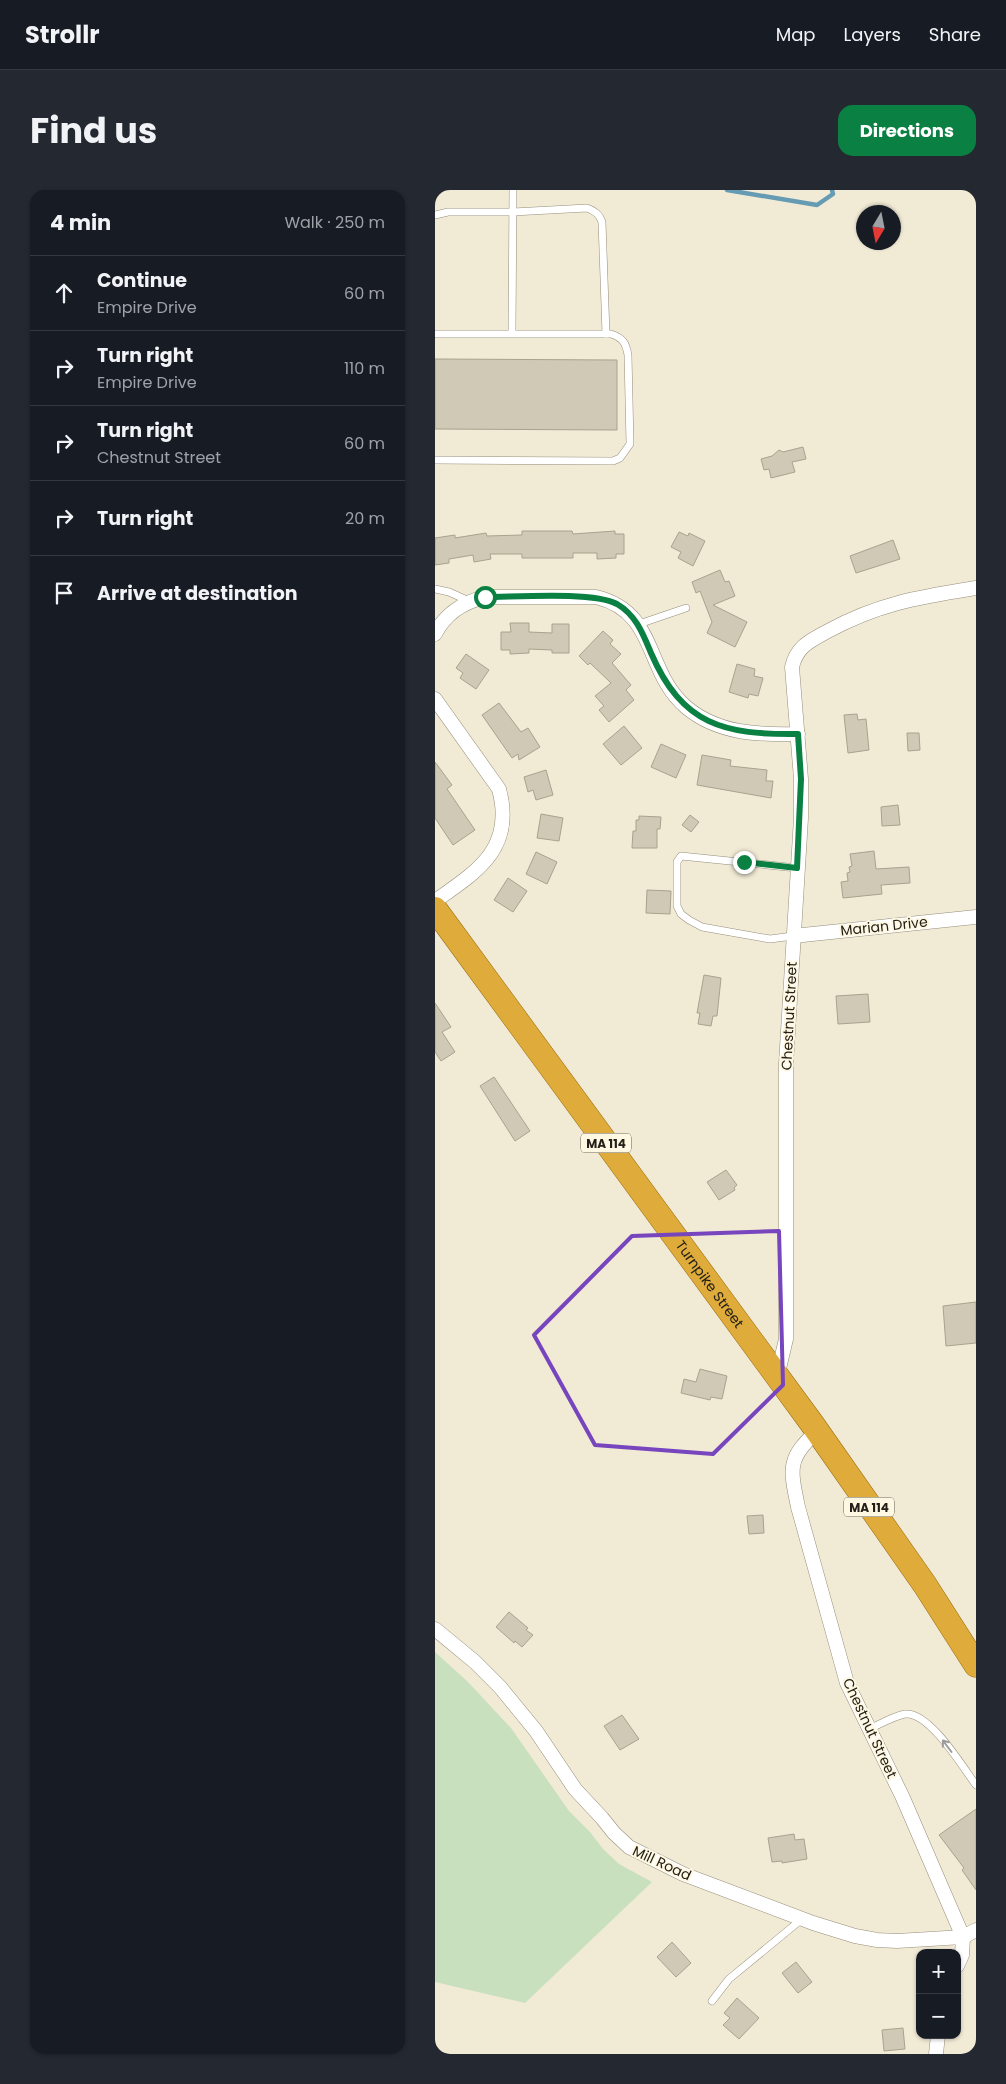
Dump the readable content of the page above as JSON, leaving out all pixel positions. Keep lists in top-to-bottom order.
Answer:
{
  "streets": {
    "highway": ["MA 114", "Turnpike Street"],
    "street": ["Marian Drive", "Chestnut Street", "Mill Road"]
  },
  "crossings": [
    ["Marian Drive", "Chestnut Street"],
    ["Chestnut Street", "Turnpike Street"],
    ["Chestnut Street", "Mill Road"]
  ],
  "north": "bottom",
  "page": {
    "header": "Strollr",
    "nav": ["Map", "Layers", "Share"],
    "title": "Find us",
    "buttons": "Directions",
    "heading": ["4 min", "Walk · 250 m"],
    "list": [
      ["Continue", "Empire Drive", "60 m"],
      ["Turn right", "Empire Drive", "110 m"],
      ["Turn right", "Chestnut Street", "60 m"],
      ["Turn right", "20 m"],
      "Arrive at destination"
    ],
    "map_buttons": ["+", "−"]
  }
}
